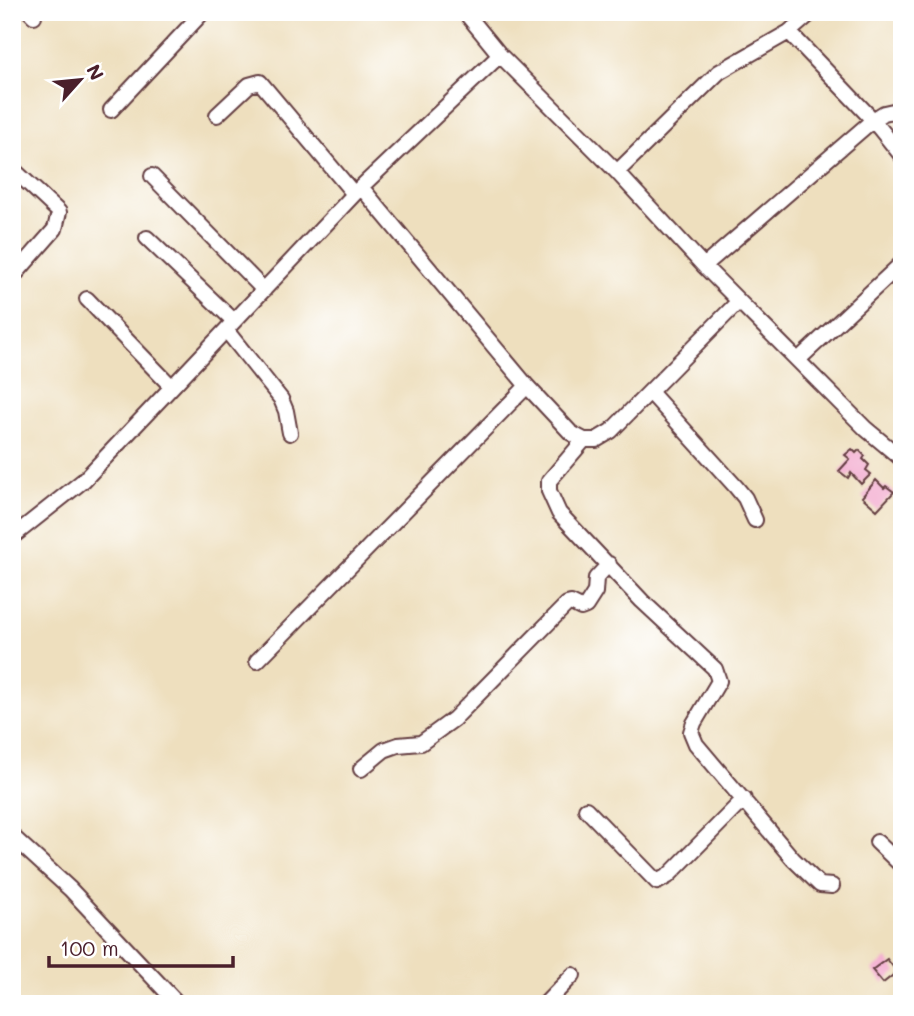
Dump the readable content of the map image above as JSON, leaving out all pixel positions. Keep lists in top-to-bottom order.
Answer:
{
  "scale_bar": "100 m",
  "north": "top right"
}
